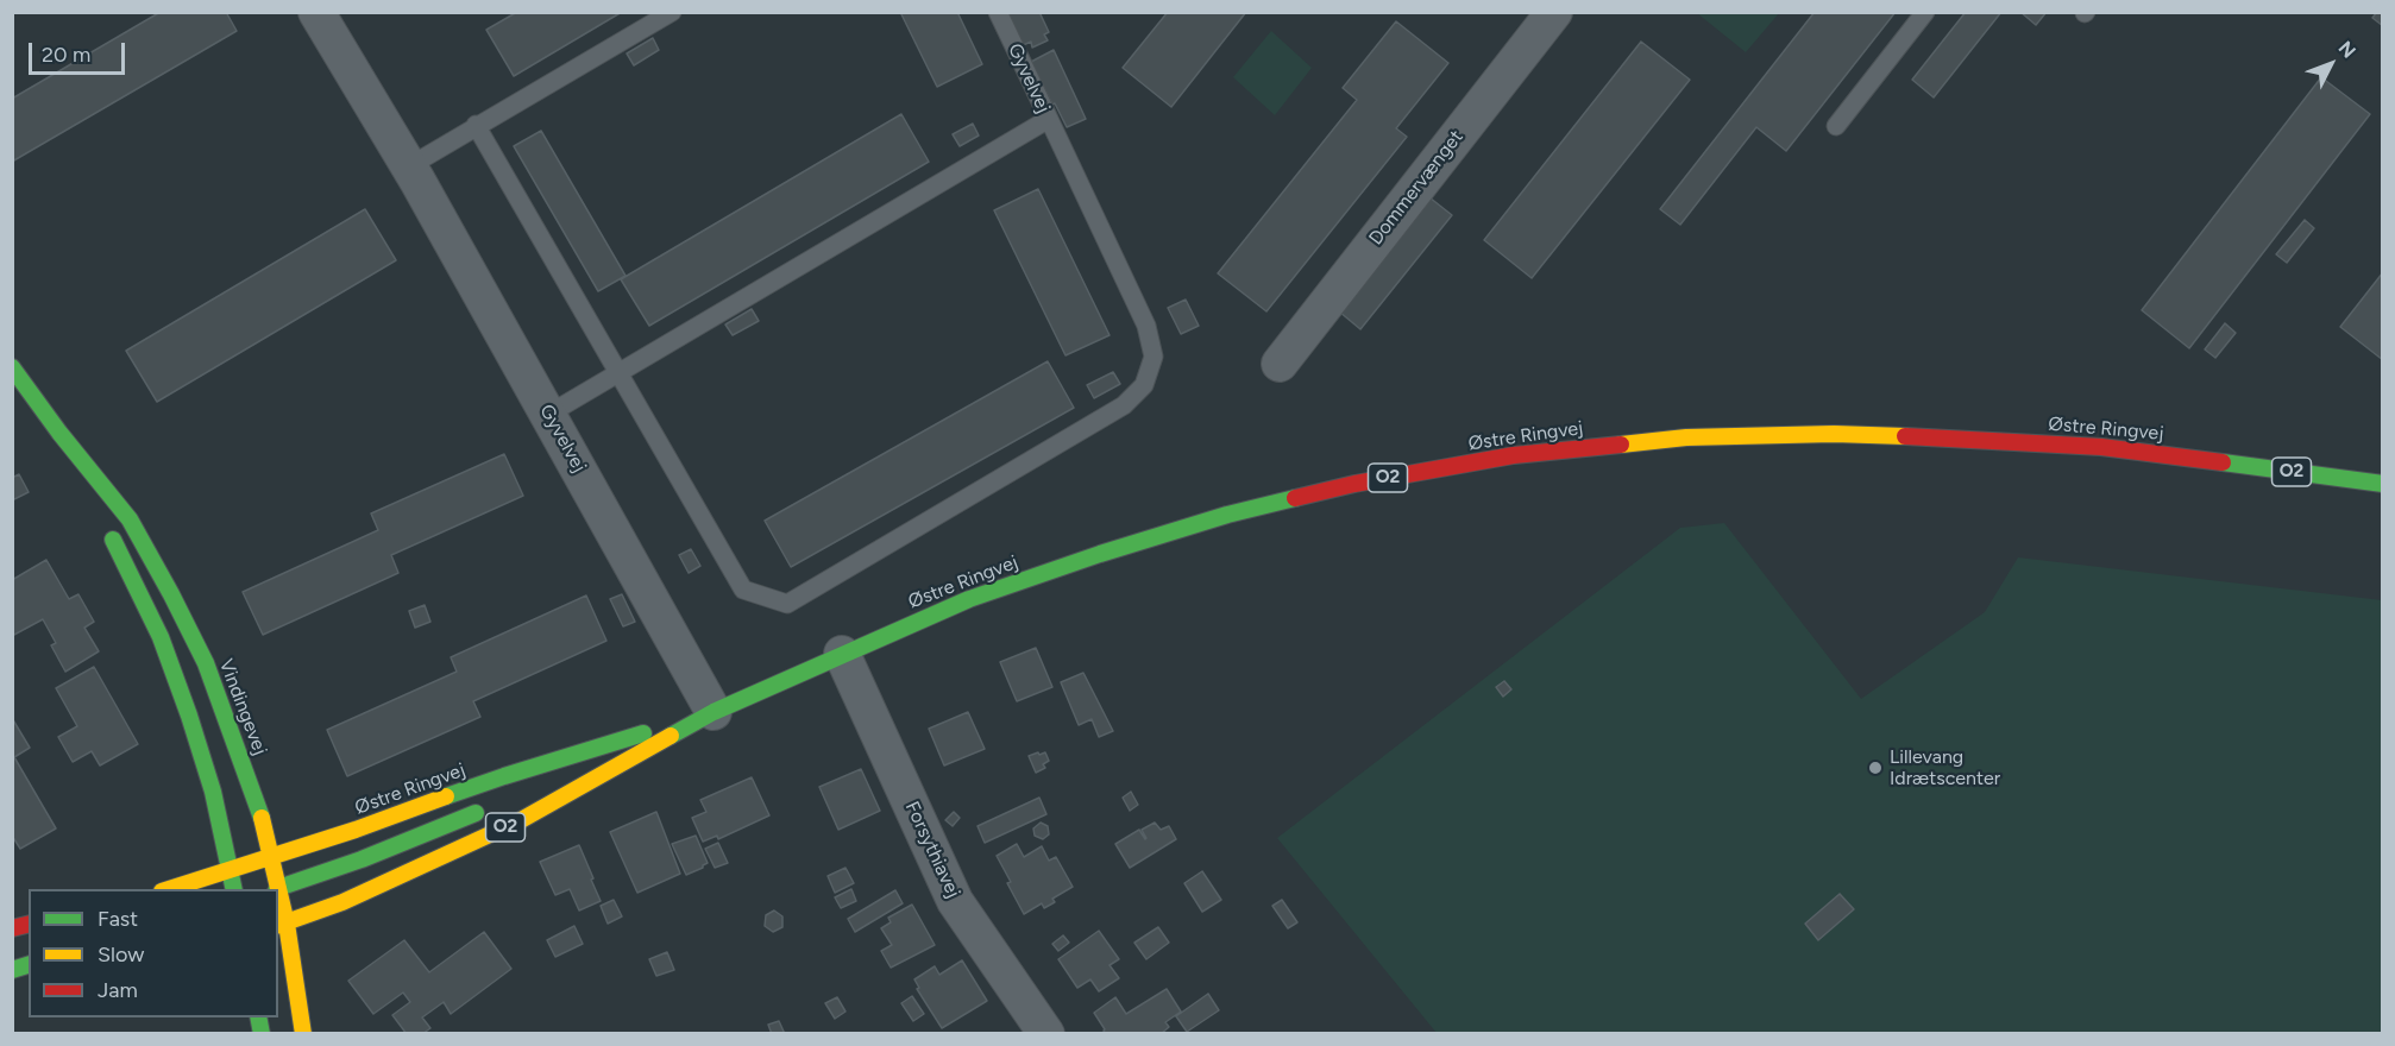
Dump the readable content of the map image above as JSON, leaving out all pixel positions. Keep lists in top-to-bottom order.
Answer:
{
  "streets": {
    "main road": ["Østre Ringvej", "O2", "Vindingevej"],
    "street": ["Gyvelvej", "Dommervænget", "Forsythiavej"]
  },
  "crossings": [
    ["Gyvelvej", "Østre Ringvej"],
    ["Østre Ringvej", "Vindingevej"],
    ["Østre Ringvej", "Forsythiavej"]
  ],
  "places": ["Lillevang Idrætscenter"],
  "legend": ["Fast", "Slow", "Jam"],
  "scale_bar": "20 m",
  "north": "top right"
}
